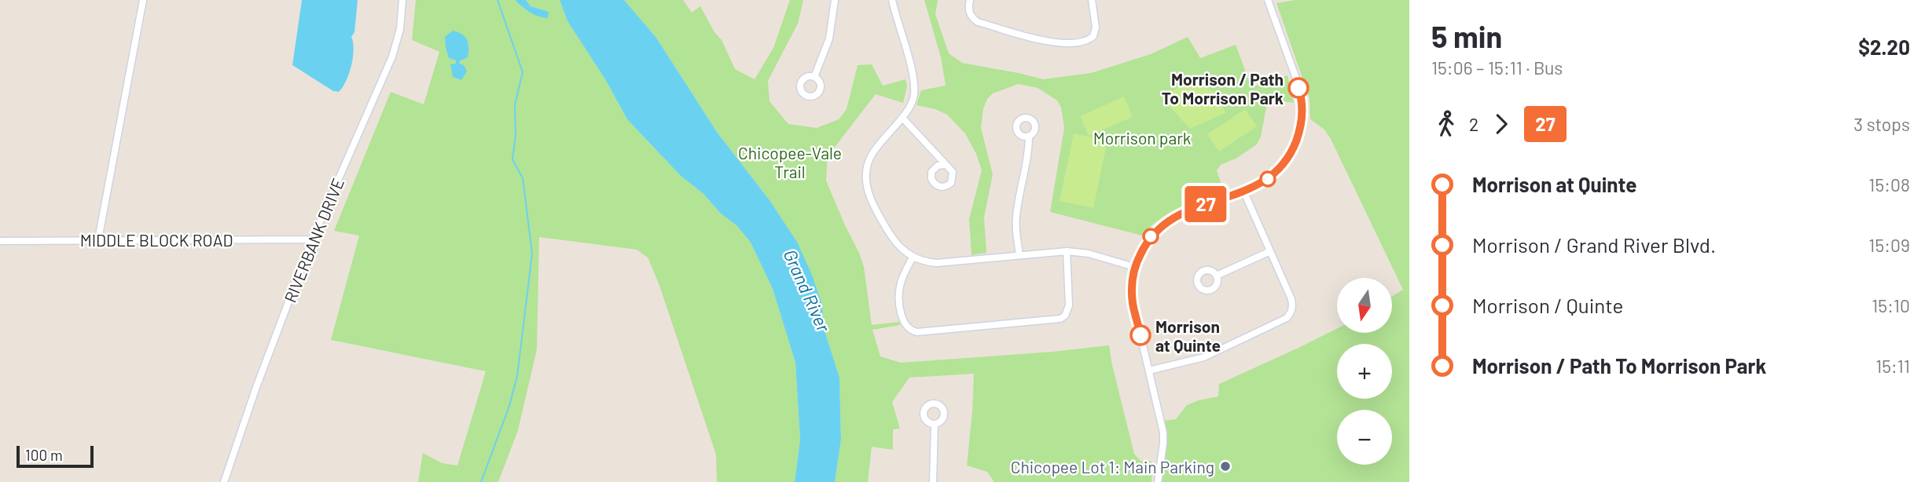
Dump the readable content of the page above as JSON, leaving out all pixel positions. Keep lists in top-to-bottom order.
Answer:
{
  "streets": {
    "street": ["MIDDLE BLOCK ROAD", "RIVERBANK DRIVE"]
  },
  "crossings": [
    ["MIDDLE BLOCK ROAD", "RIVERBANK DRIVE"]
  ],
  "water": ["Grand River"],
  "parks": ["Morrison park", "Chicopee-Vale Trail"],
  "places": ["Morrison / Path To Morrison Park", "Morrison at Quinte", "Chicopee Lot 1: Main Parking"],
  "lines": ["bus line 27"],
  "scale_bar": "100 m",
  "north": "bottom",
  "page": {
    "on_map": "27",
    "heading": ["5 min", "15:06 – 15:11 · Bus", "$2.20"],
    "legs": ["2", "27", "3 stops"],
    "list": [
      {
        "name": "Morrison at Quinte",
        "value": "15:08"
      },
      {
        "name": "Morrison / Grand River Blvd.",
        "value": "15:09"
      },
      {
        "name": "Morrison / Quinte",
        "value": "15:10"
      },
      {
        "name": "Morrison / Path To Morrison Park",
        "value": "15:11"
      }
    ],
    "map_buttons": ["+", "−"],
    "scale": "100 m"
  }
}
